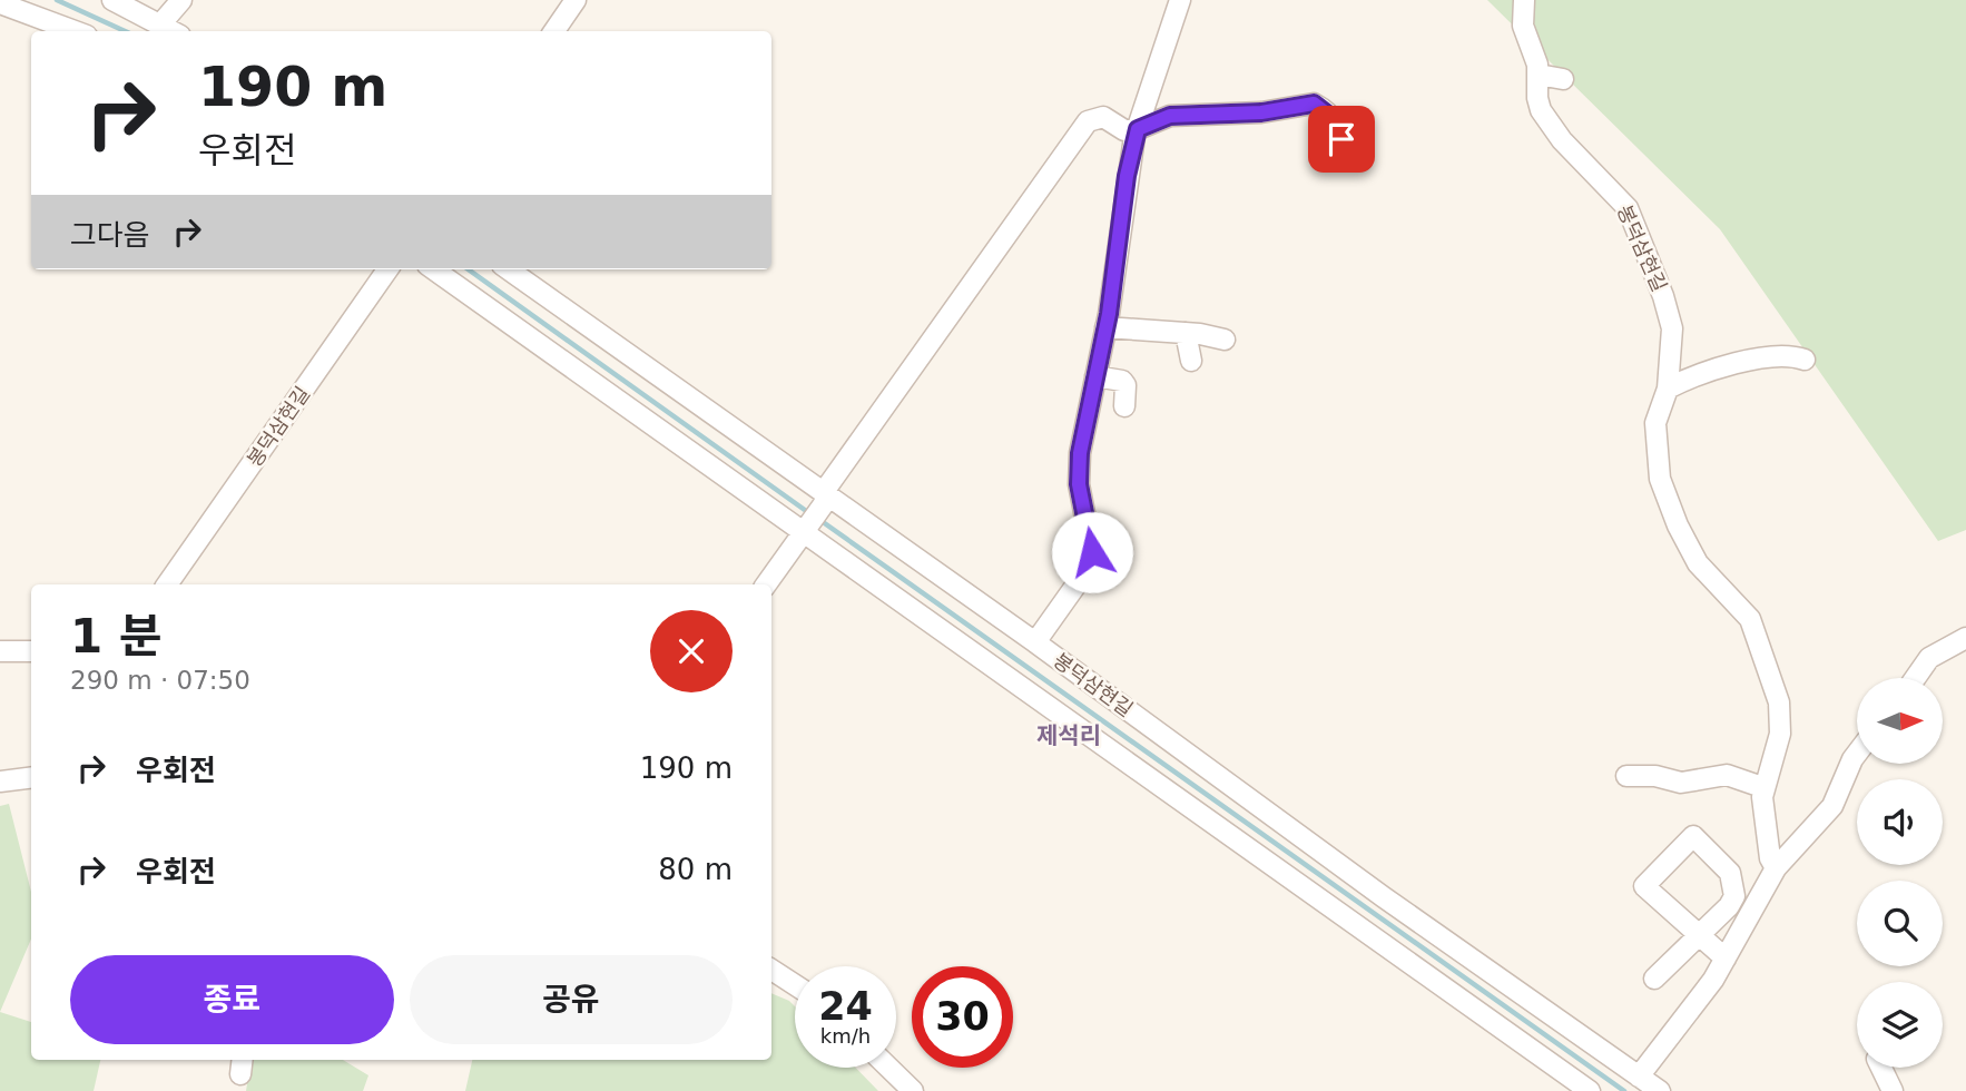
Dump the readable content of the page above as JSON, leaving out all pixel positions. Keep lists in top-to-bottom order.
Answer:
{
  "streets": {
    "street": ["봉덕삼현길"]
  },
  "districts": ["제석리"],
  "north": "right",
  "page": {
    "turn": ["190 m", "우회전"],
    "then": "그다음",
    "heading": ["1 분", "290 m · 07:50"],
    "list": [
      {
        "name": "우회전",
        "value": "190 m"
      },
      {
        "name": "우회전",
        "value": "80 m"
      }
    ],
    "buttons": ["종료", "공유"],
    "speed": "24 km/h",
    "limit": "30"
  }
}
